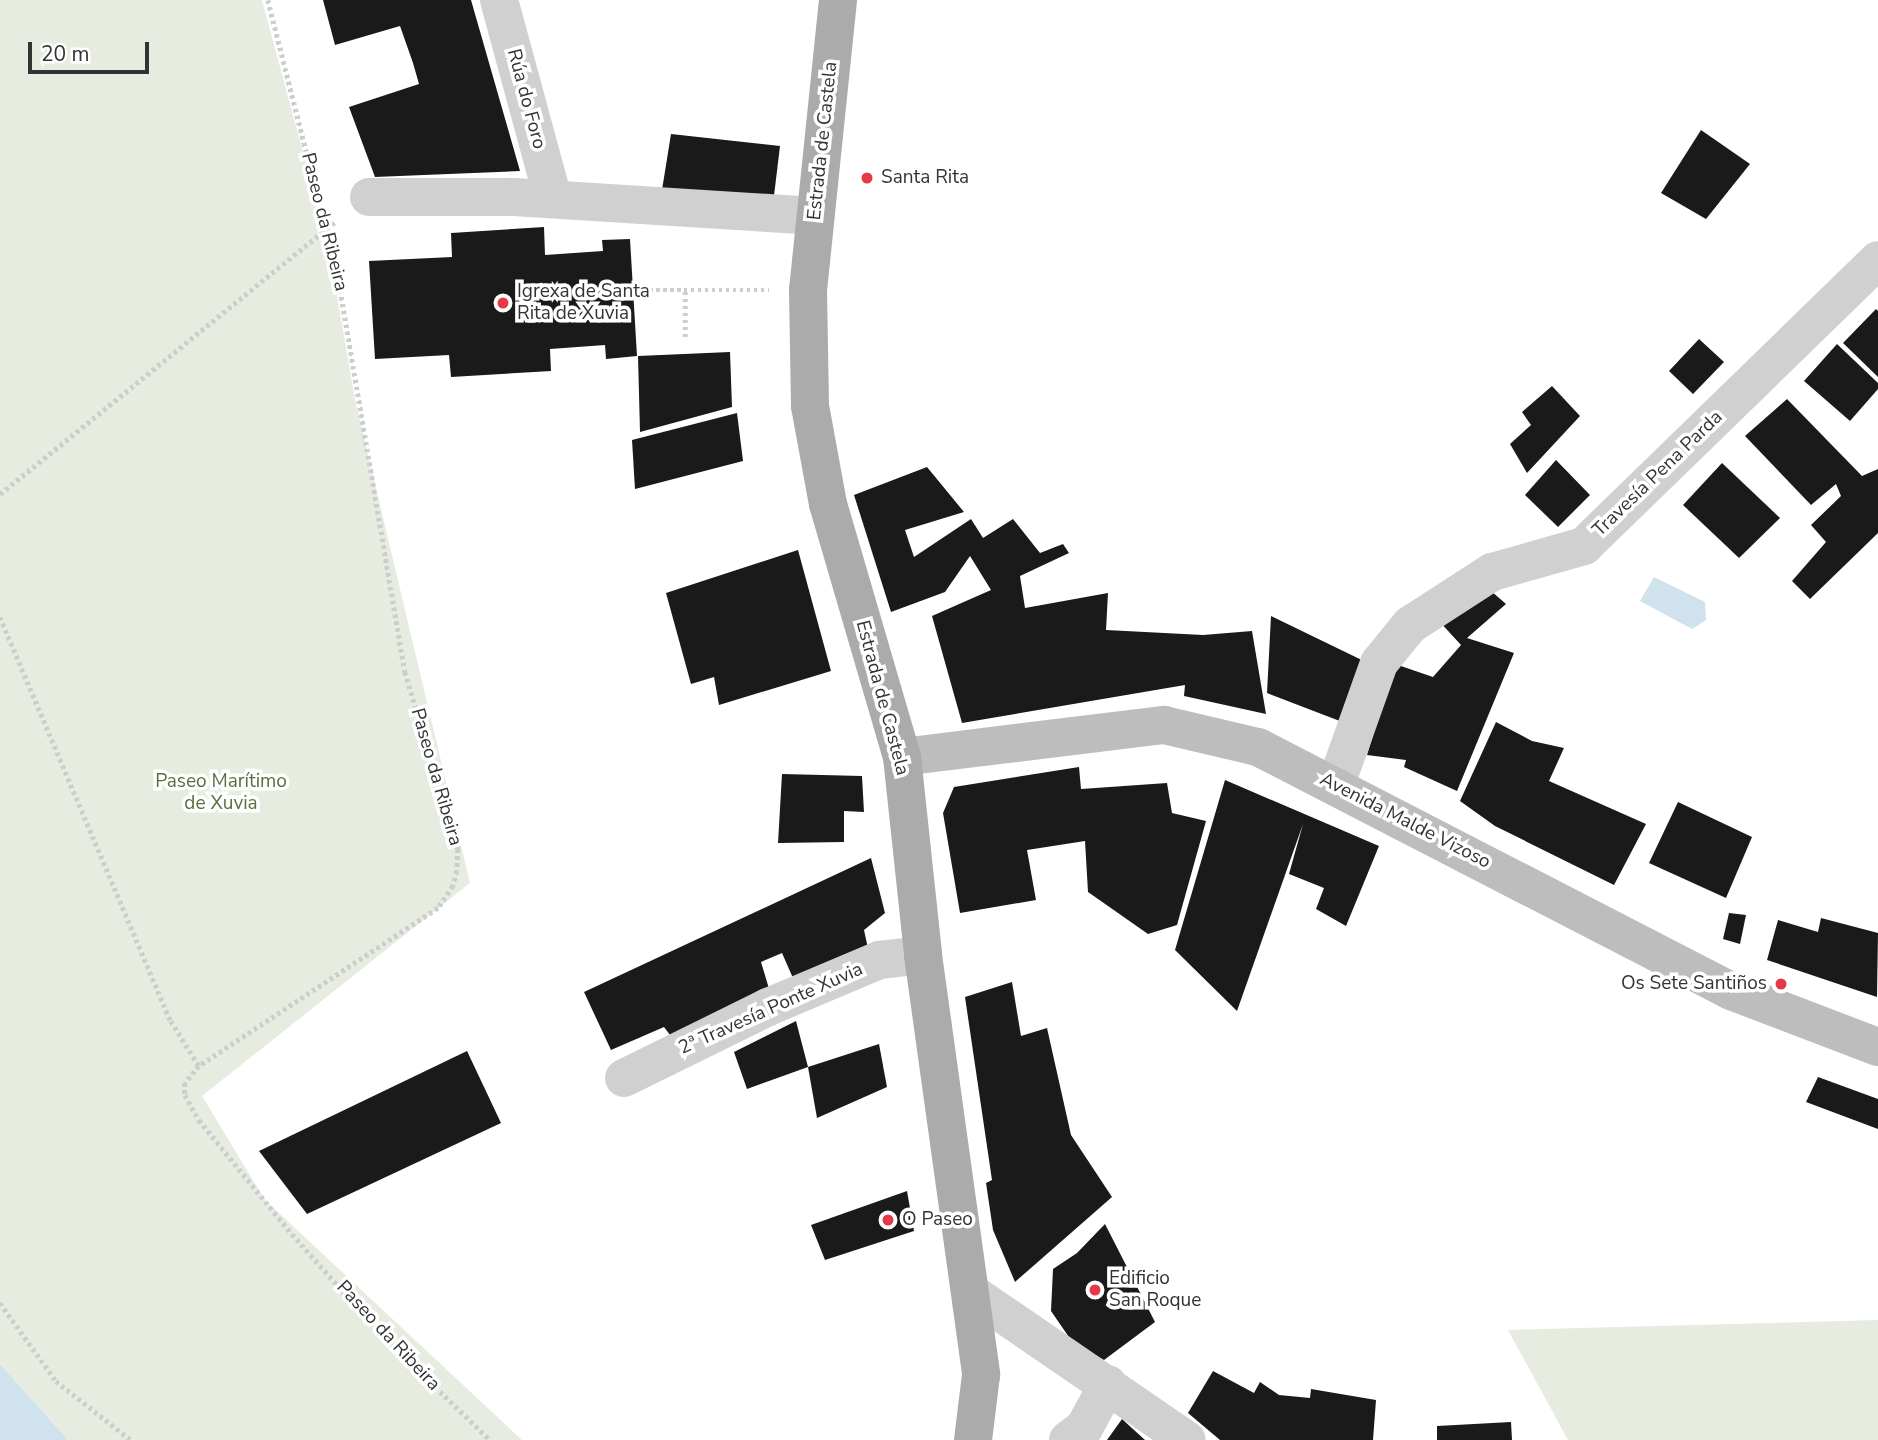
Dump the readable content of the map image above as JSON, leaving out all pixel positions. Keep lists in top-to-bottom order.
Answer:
{
  "streets": {
    "main road": ["Estrada de Castela"],
    "street": [
      "Rúa do Foro",
      "Travesía Pena Parda",
      "Avenida Malde Vizoso",
      "2ª Travesía Ponte Xuvia"
    ],
    "path": ["Paseo da Ribeira"]
  },
  "crossings": [
    ["Estrada de Castela", "Avenida Malde Vizoso"],
    ["Estrada de Castela", "2ª Travesía Ponte Xuvia"],
    ["Travesía Pena Parda", "Avenida Malde Vizoso"]
  ],
  "parks": ["Paseo Marítimo de Xuvia"],
  "places": [
    "Santa Rita",
    "Igrexa de Santa Rita de Xuvia",
    "Os Sete Santiños",
    "O Paseo",
    "Edificio San Roque"
  ],
  "scale_bar": "20 m"
}
